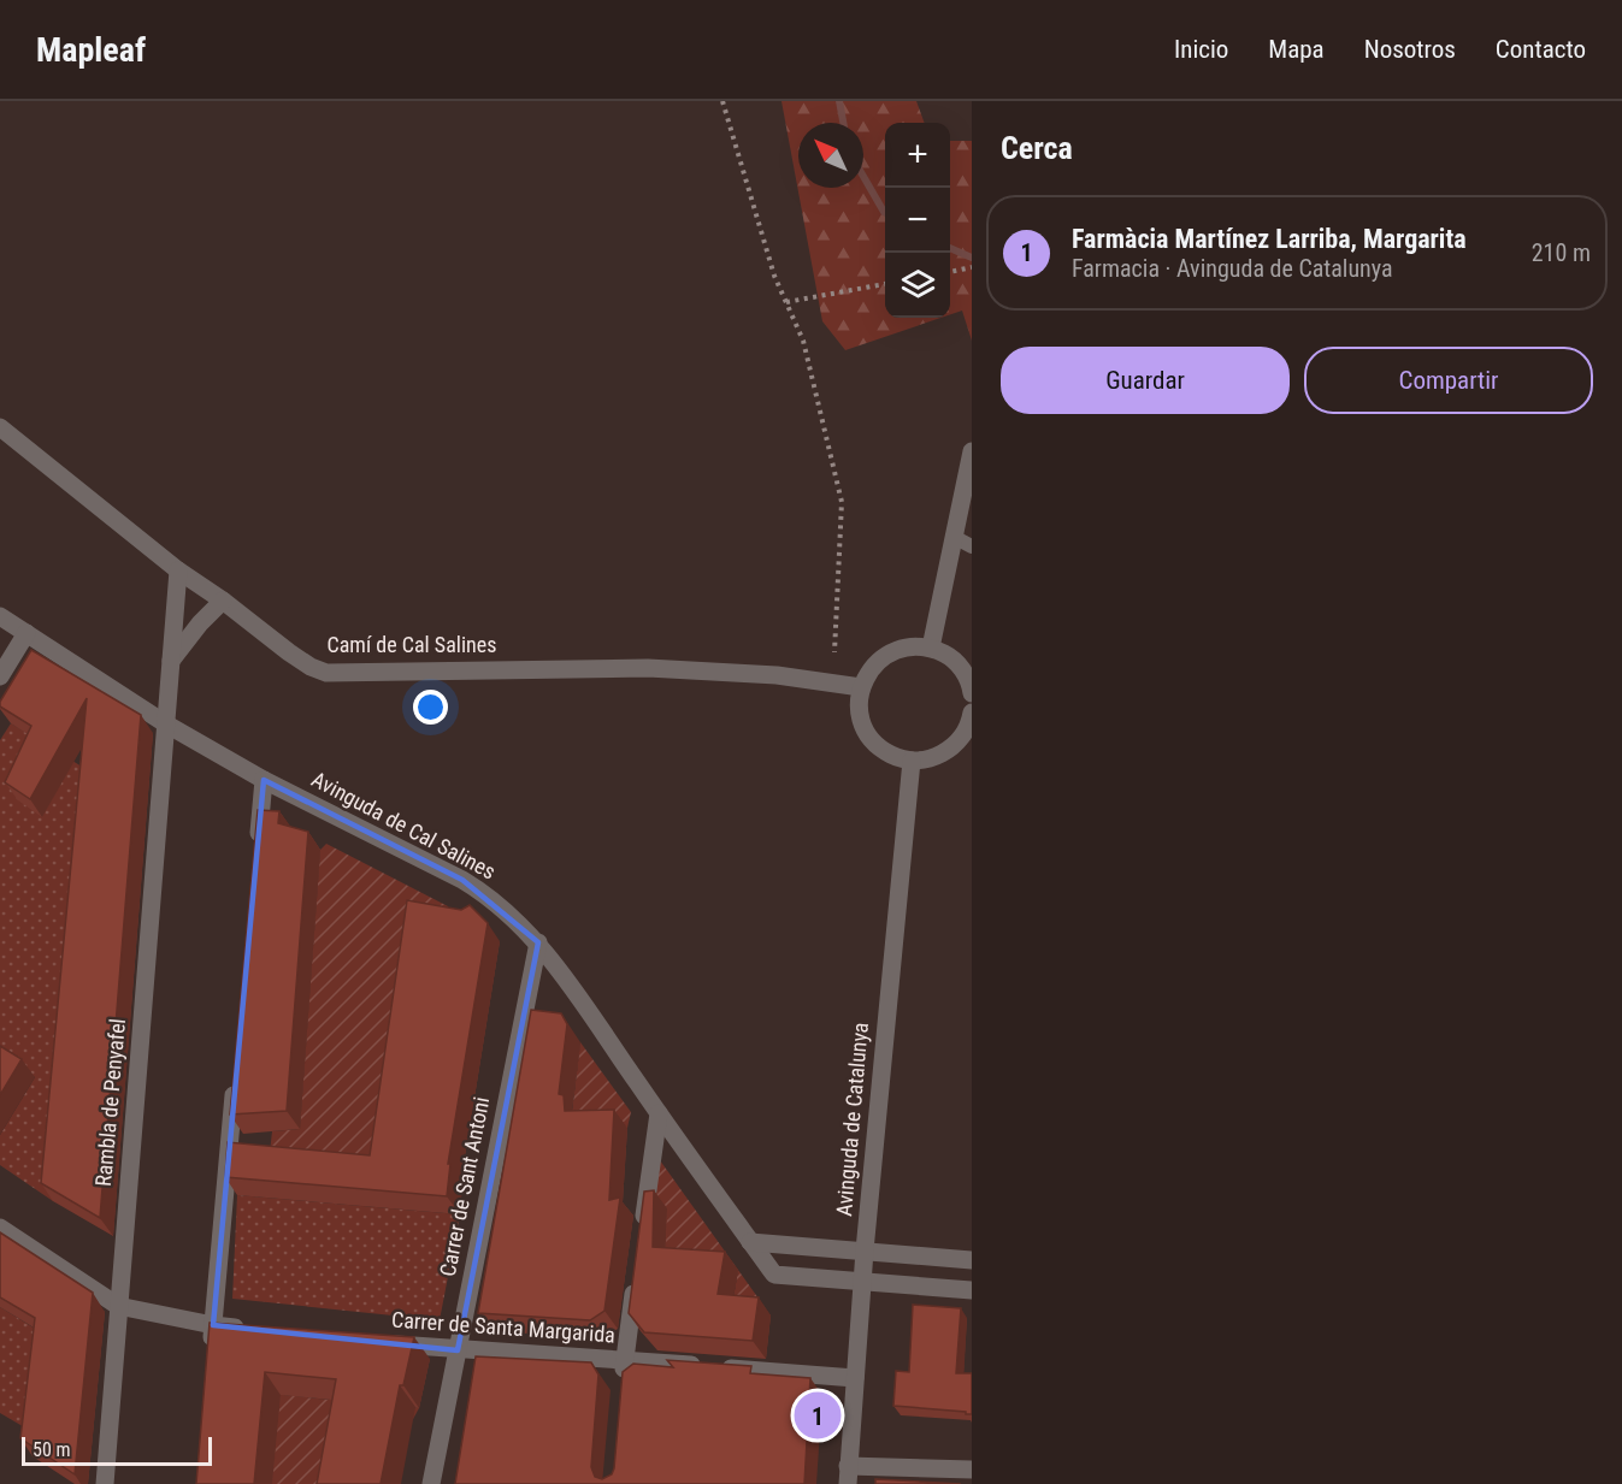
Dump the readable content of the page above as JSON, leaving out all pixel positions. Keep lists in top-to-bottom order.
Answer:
{
  "streets": {
    "street": [
      "Camí de Cal Salines",
      "Avinguda de Cal Salines",
      "Rambla de Penyafel",
      "Avinguda de Catalunya",
      "Carrer de Sant Antoni",
      "Carrer de Santa Margarida"
    ]
  },
  "crossings": [
    ["Camí de Cal Salines", "Rambla de Penyafel"],
    ["Avinguda de Cal Salines", "Rambla de Penyafel"],
    ["Avinguda de Cal Salines", "Avinguda de Catalunya"],
    ["Avinguda de Cal Salines", "Carrer de Sant Antoni"],
    ["Avinguda de Catalunya", "Carrer de Santa Margarida"],
    ["Carrer de Sant Antoni", "Carrer de Santa Margarida"]
  ],
  "scale_bar": "50 m",
  "north": "top left",
  "page": {
    "header": "Mapleaf",
    "nav": [
      "Inicio",
      "Mapa",
      "Nosotros",
      "Contacto"
    ],
    "heading": "Cerca",
    "map_buttons": ["+", "−"],
    "list": [
      {
        "mark": "1",
        "name": "Farmàcia Martínez Larriba, Margarita",
        "note": "Farmacia · Avinguda de Catalunya",
        "value": "210 m"
      }
    ],
    "buttons": ["Guardar", "Compartir"],
    "pins": "1",
    "scale": "50 m"
  }
}
